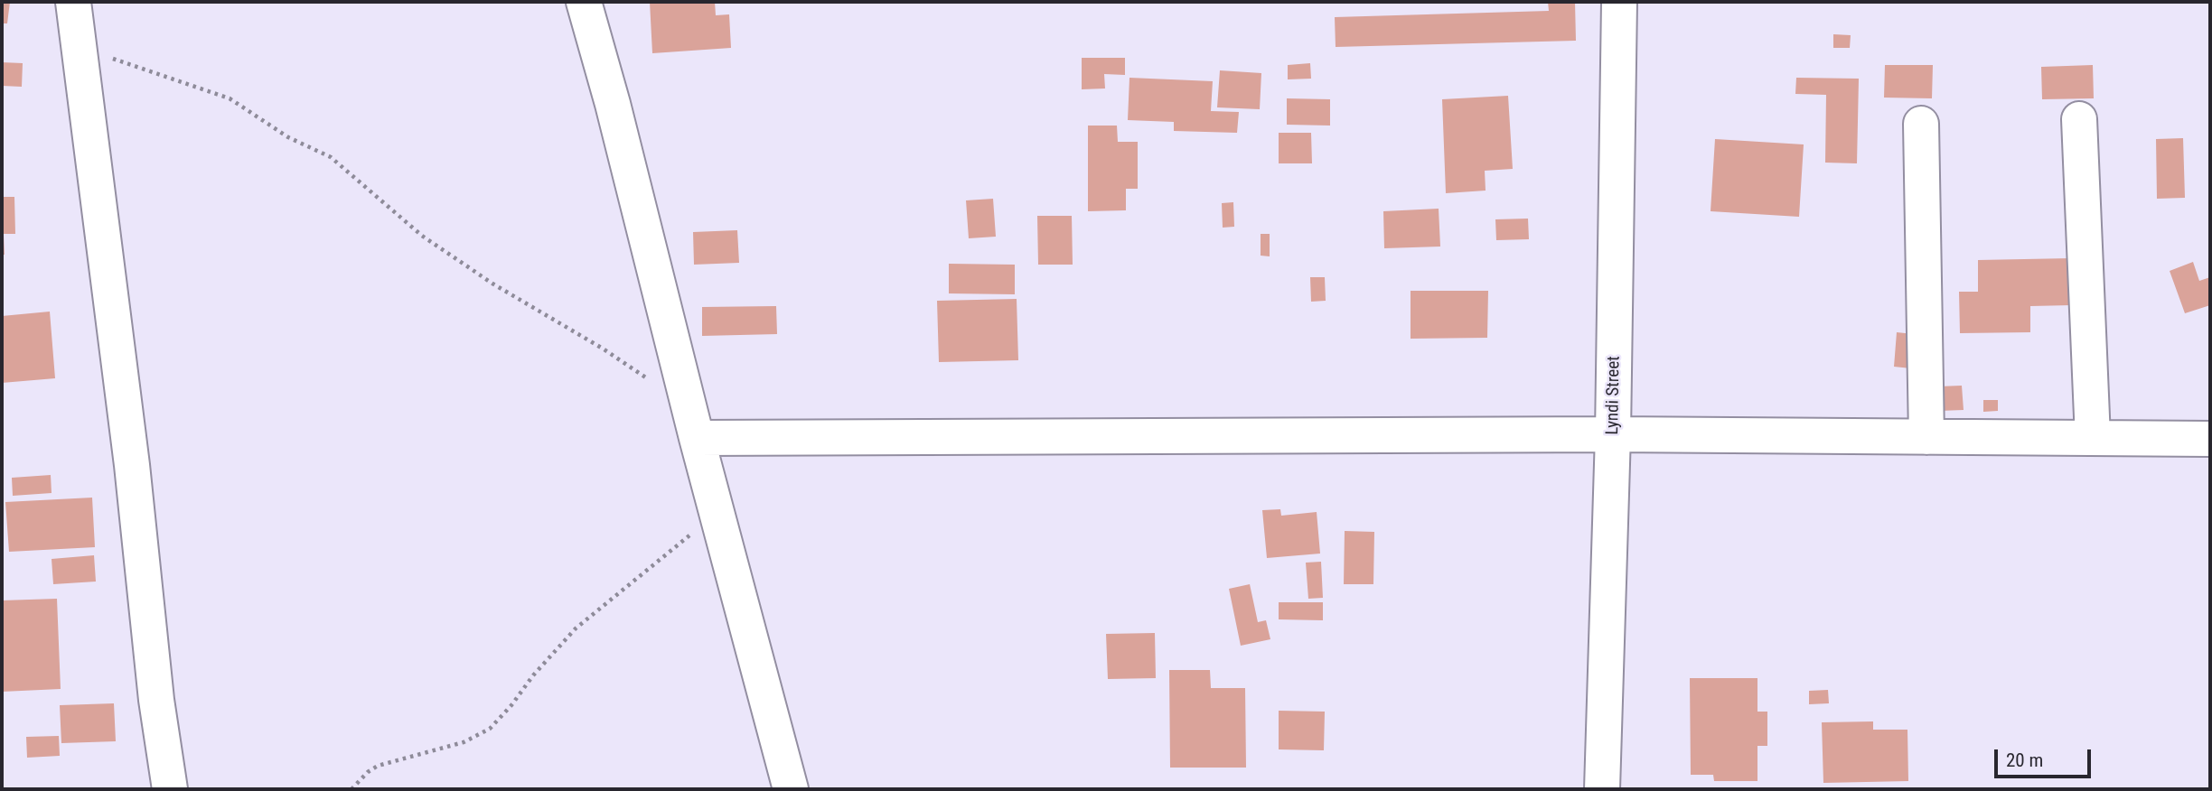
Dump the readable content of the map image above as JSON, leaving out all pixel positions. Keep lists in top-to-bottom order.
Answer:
{
  "streets": {
    "street": ["Lyndi Street"]
  },
  "scale_bar": "20 m"
}
